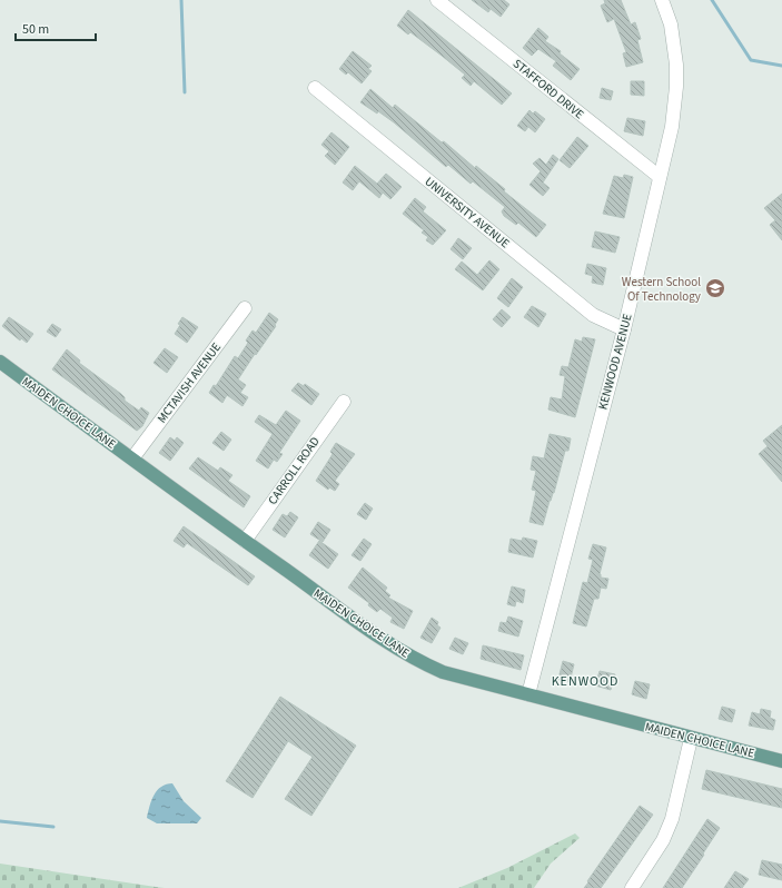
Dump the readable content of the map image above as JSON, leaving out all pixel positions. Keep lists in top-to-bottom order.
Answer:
{
  "streets": {
    "main road": ["MAIDEN CHOICE LANE"],
    "street": [
      "STAFFORD DRIVE",
      "UNIVERSITY AVENUE",
      "KENWOOD AVENUE",
      "MCTAVISH AVENUE",
      "CARROLL ROAD"
    ]
  },
  "crossings": [
    ["STAFFORD DRIVE", "KENWOOD AVENUE"],
    ["UNIVERSITY AVENUE", "KENWOOD AVENUE"],
    ["KENWOOD AVENUE", "MAIDEN CHOICE LANE"],
    ["MCTAVISH AVENUE", "MAIDEN CHOICE LANE"],
    ["MAIDEN CHOICE LANE", "CARROLL ROAD"]
  ],
  "districts": ["KENWOOD"],
  "places": {
    "school or university": ["Western School Of Technology"]
  },
  "scale_bar": "50 m"
}
